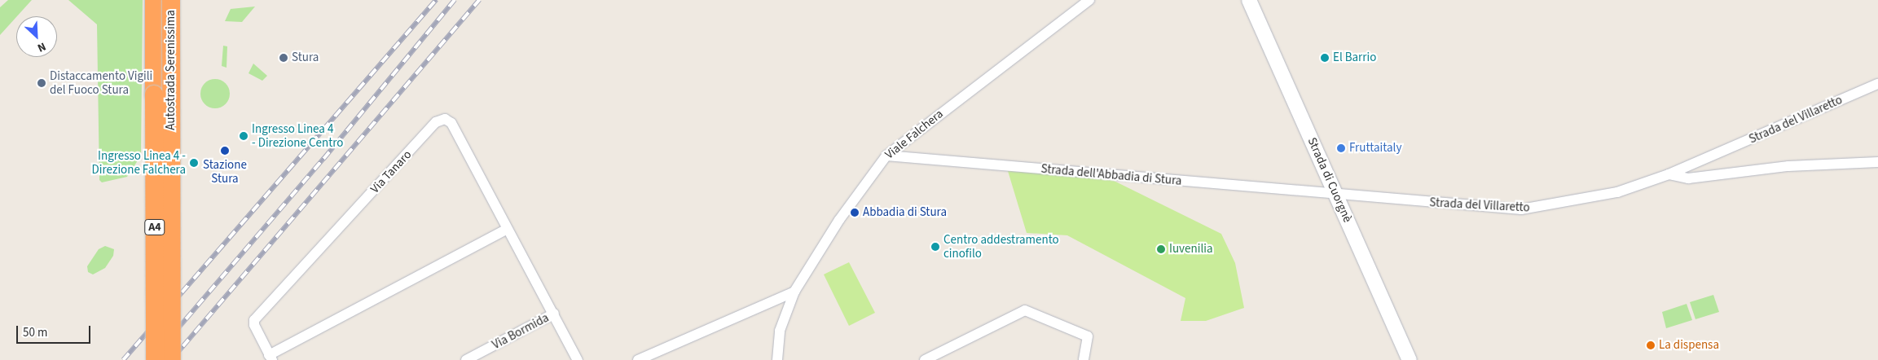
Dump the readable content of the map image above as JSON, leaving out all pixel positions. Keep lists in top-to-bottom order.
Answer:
{
  "streets": {
    "highway": ["Autostrada Serenissima", "A4"],
    "main road": ["Strada di Cuorgnè"],
    "street": [
      "Strada del Villaretto",
      "Viale Falchera",
      "Via Tanaro",
      "Strada dell'Abbadia di Stura",
      "Via Bormida"
    ]
  },
  "crossings": [
    ["Strada del Villaretto", "Strada dell'Abbadia di Stura"],
    ["Strada del Villaretto", "Strada di Cuorgnè"],
    ["Viale Falchera", "Strada dell'Abbadia di Stura"],
    ["Via Tanaro", "Via Bormida"],
    ["Strada dell'Abbadia di Stura", "Strada di Cuorgnè"]
  ],
  "places": [
    "Stura",
    "El Barrio",
    "Distaccamento Vigili del Fuoco Stura",
    "Ingresso Linea 4 - Direzione Centro",
    "Fruttaitaly",
    "Stazione Stura",
    "Ingresso Linea 4 - Direzione Falchera",
    "Abbadia di Stura",
    "Centro addestramento cinofilo",
    "Iuvenilia",
    "La dispensa"
  ],
  "scale_bar": "50 m",
  "north": "bottom right"
}
